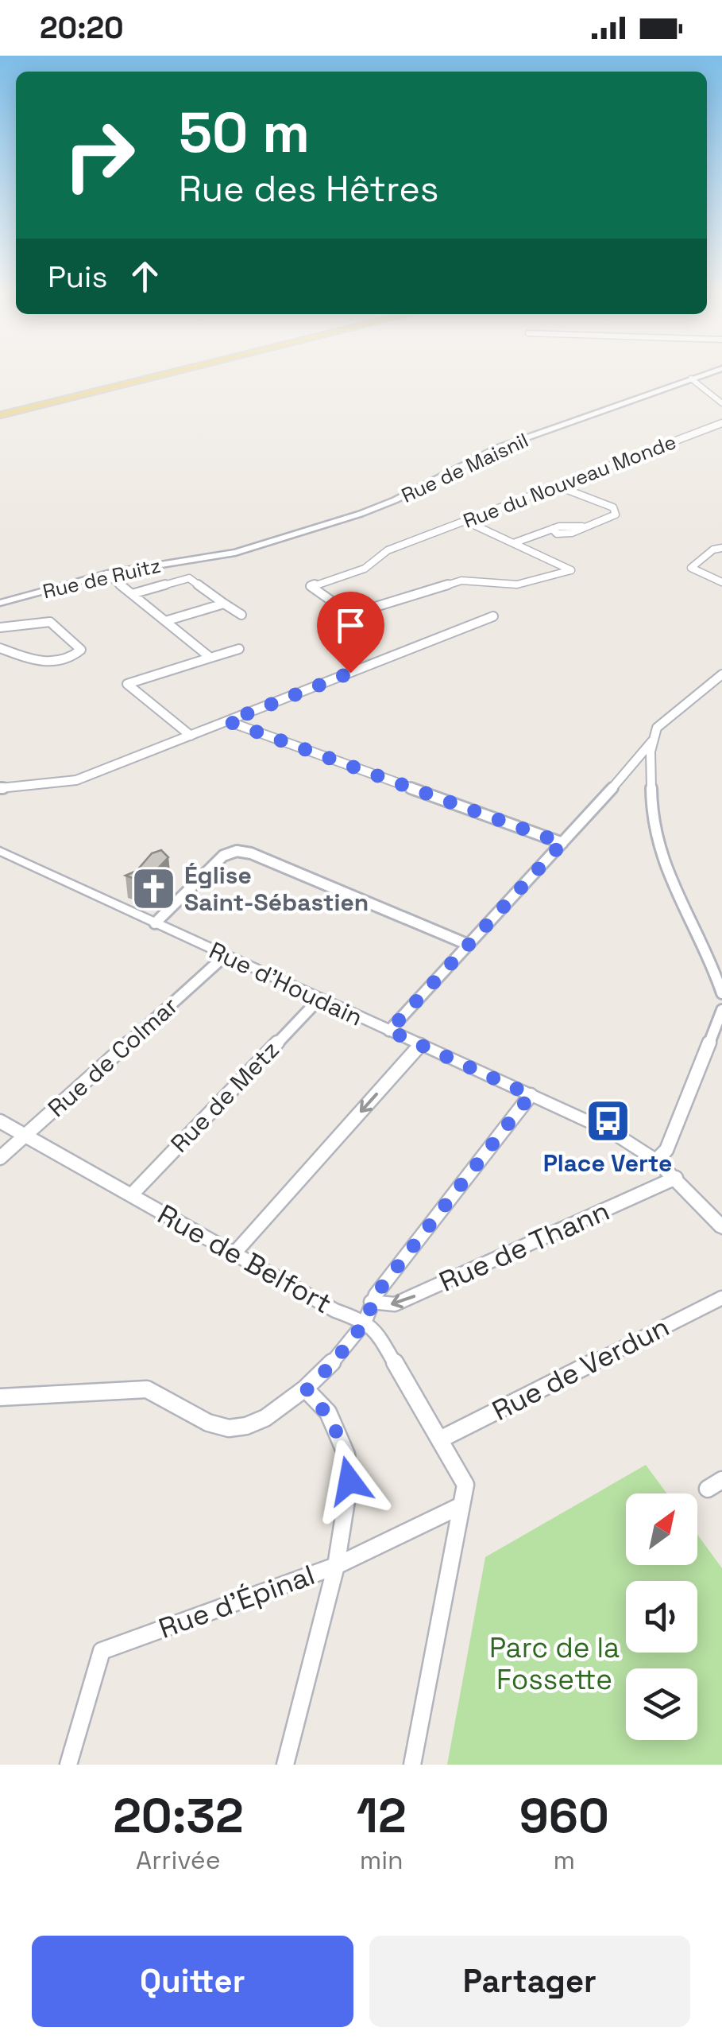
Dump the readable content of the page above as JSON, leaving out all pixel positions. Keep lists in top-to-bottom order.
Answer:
{
  "streets": {
    "street": [
      "Rue de Maisnil",
      "Rue du Nouveau Monde",
      "Rue de Ruitz",
      "Rue d'Houdain",
      "Rue de Colmar",
      "Rue de Metz",
      "Rue de Thann",
      "Rue de Belfort",
      "Rue de Verdun",
      "Rue d'Épinal"
    ]
  },
  "crossings": [
    ["Rue de Maisnil", "Rue de Ruitz"],
    ["Rue d'Houdain", "Rue de Colmar"],
    ["Rue d'Houdain", "Rue de Metz"],
    ["Rue d'Houdain", "Rue de Thann"],
    ["Rue de Colmar", "Rue de Belfort"],
    ["Rue de Metz", "Rue de Belfort"]
  ],
  "one_way": ["Rue de Thann"],
  "parks": ["Parc de la Fossette"],
  "places": {
    "church": ["Église Saint-Sébastien"],
    "bus stop": ["Place Verte"]
  },
  "north": "top right",
  "page": {
    "status": "20:20",
    "turn": ["50 m", "Rue des Hêtres"],
    "then": "Puis",
    "eta": [
      "20:32",
      "Arrivée",
      "12",
      "min",
      "960",
      "m"
    ],
    "buttons": ["Quitter", "Partager"]
  }
}
